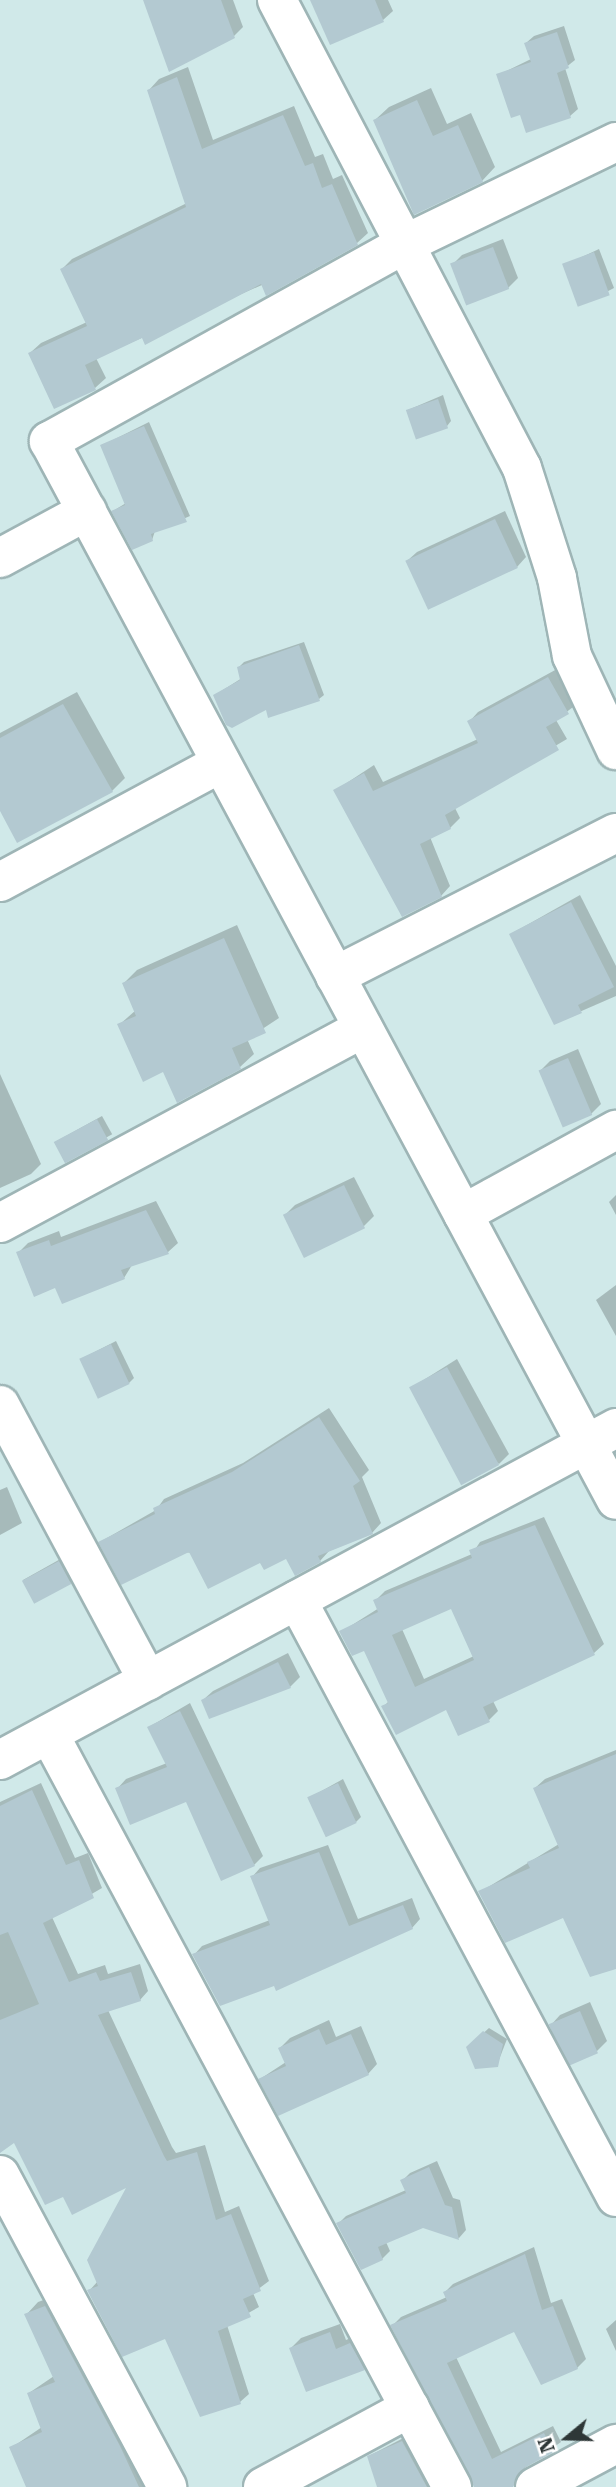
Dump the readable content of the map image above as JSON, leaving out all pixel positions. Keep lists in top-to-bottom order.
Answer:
{
  "north": "left"
}
